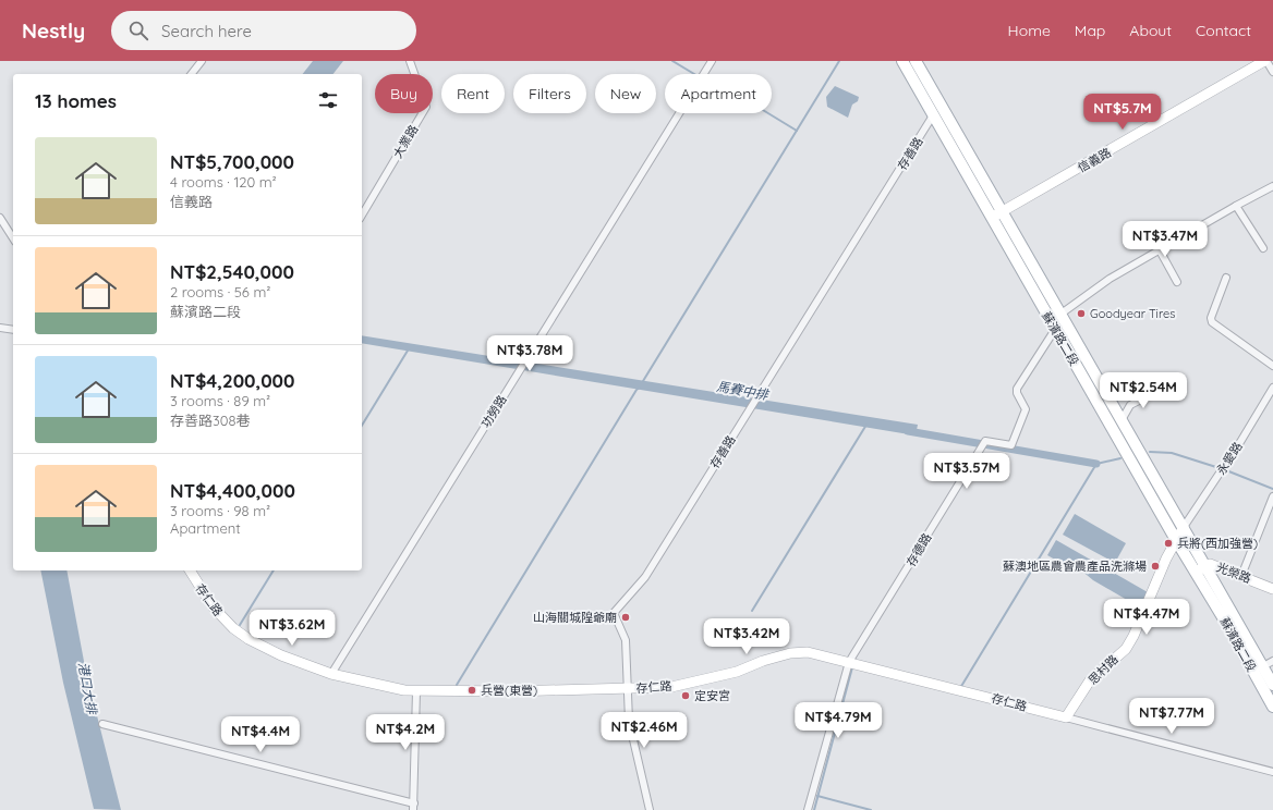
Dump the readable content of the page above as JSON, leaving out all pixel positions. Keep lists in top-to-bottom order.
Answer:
{
  "streets": {
    "main road": ["蘇濱路二段"],
    "street": [
      "大業路",
      "存善路",
      "信義路",
      "功勞路",
      "永愛路",
      "存德路",
      "光榮路",
      "存仁路",
      "思村路"
    ]
  },
  "crossings": [
    ["存善路", "蘇濱路二段"],
    ["存善路", "存仁路"],
    ["信義路", "蘇濱路二段"],
    ["蘇濱路二段", "永愛路"],
    ["蘇濱路二段", "存德路"],
    ["蘇濱路二段", "光榮路"],
    ["蘇濱路二段", "思村路"],
    ["功勞路", "存仁路"],
    ["永愛路", "思村路"],
    ["存德路", "存仁路"],
    ["存仁路", "思村路"]
  ],
  "water": ["馬賽中排", "港口大排"],
  "places": [
    "Goodyear Tires",
    "兵將(西加強營)",
    "蘇澳地區農會農產品洗滌場",
    "山海關城隍爺廟",
    "兵營(東營)",
    "定安宮"
  ],
  "page": {
    "header": "Nestly",
    "search": "Search here",
    "nav": [
      "Home",
      "Map",
      "About",
      "Contact"
    ],
    "chip": [
      "Buy",
      "Rent",
      "Filters",
      "New",
      "Apartment"
    ],
    "heading": "13 homes",
    "price": [
      "NT$5.7M",
      "NT$3.47M",
      "NT$3.78M",
      "NT$2.54M",
      "NT$3.57M",
      "NT$4.47M",
      "NT$3.62M",
      "NT$3.42M",
      "NT$7.77M",
      "NT$4.79M",
      "NT$2.46M",
      "NT$4.2M",
      "NT$4.4M"
    ],
    "list": [
      {
        "name": "NT$5,700,000",
        "note": "4 rooms · 120 m² · 信義路"
      },
      {
        "name": "NT$2,540,000",
        "note": "2 rooms · 56 m² · 蘇濱路二段"
      },
      {
        "name": "NT$4,200,000",
        "note": "3 rooms · 89 m² · 存善路308巷"
      },
      {
        "name": "NT$4,400,000",
        "note": "3 rooms · 98 m² · Apartment"
      }
    ]
  }
}
